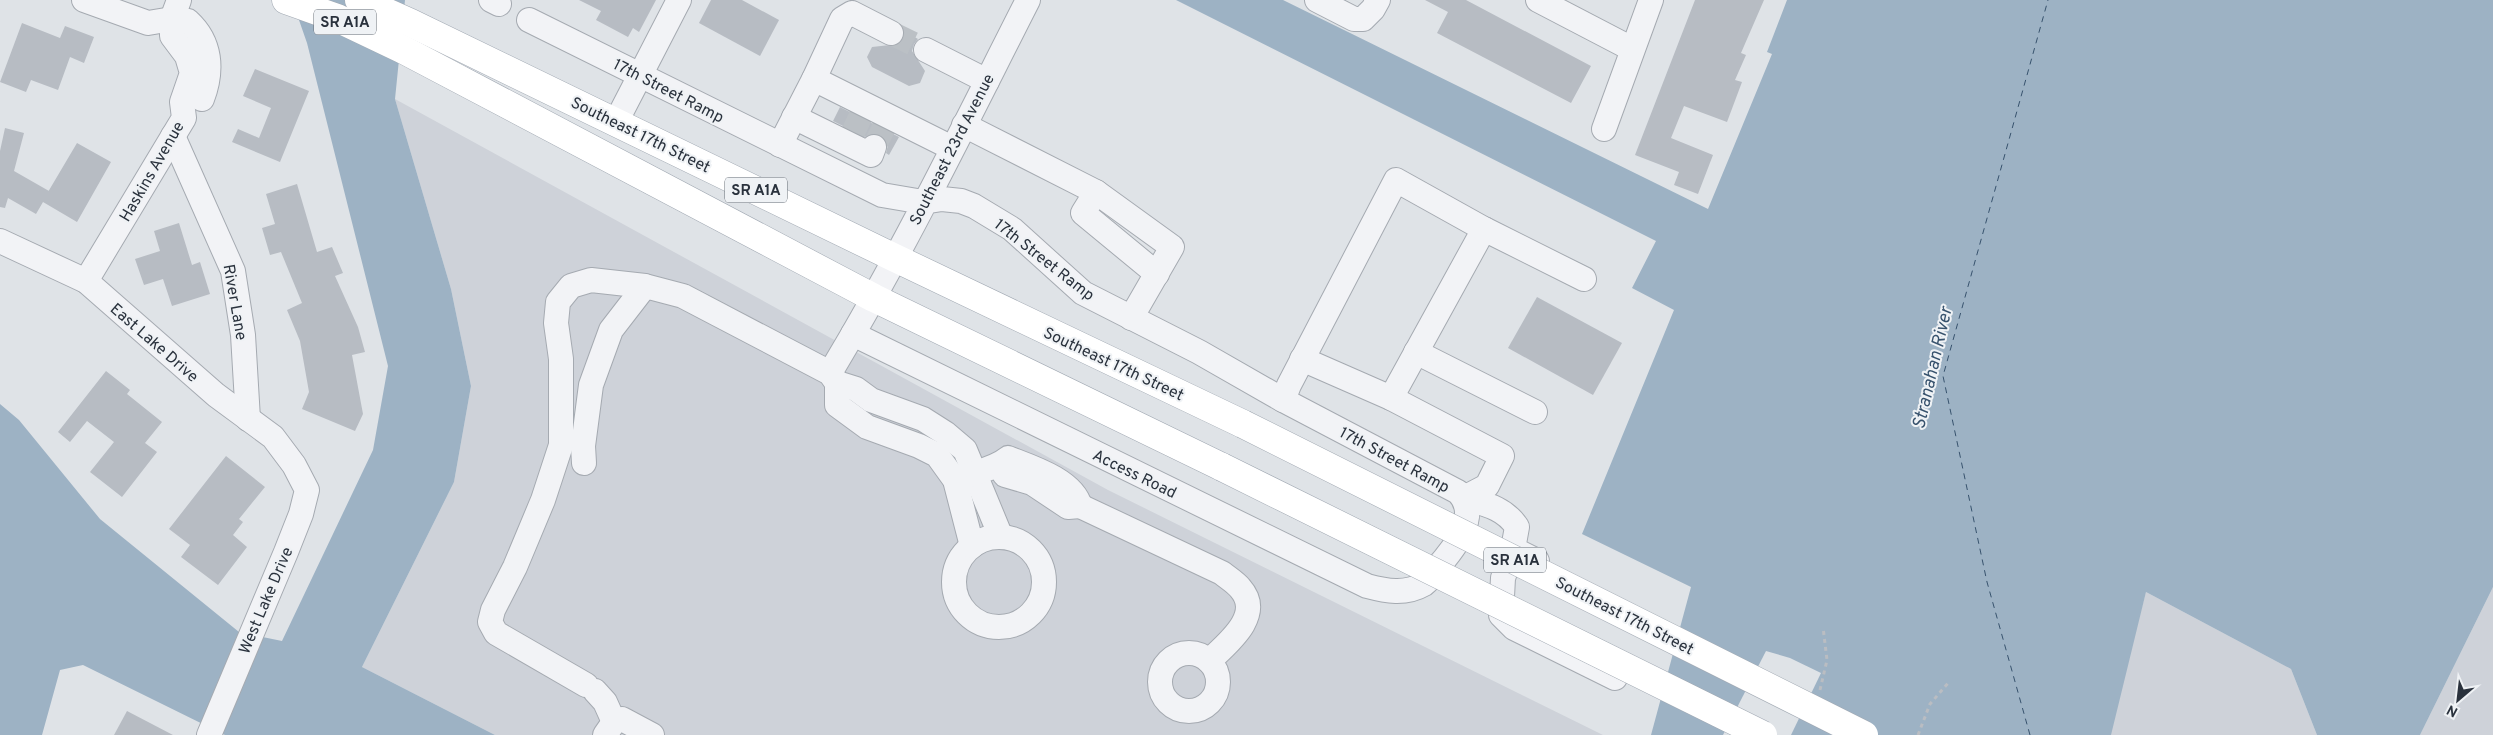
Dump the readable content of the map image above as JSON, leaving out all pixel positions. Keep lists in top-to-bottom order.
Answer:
{
  "streets": {
    "main road": ["SR A1A", "Southeast 17th Street"],
    "street": [
      "17th Street Ramp",
      "Southeast 23rd Avenue",
      "Haskins Avenue",
      "River Lane",
      "East Lake Drive",
      "Access Road",
      "West Lake Drive"
    ]
  },
  "crossings": [
    ["17th Street Ramp", "Southeast 23rd Avenue"],
    ["17th Street Ramp", "Access Road"],
    ["Southeast 17th Street", "Southeast 23rd Avenue"],
    ["Haskins Avenue", "River Lane"],
    ["Haskins Avenue", "East Lake Drive"],
    ["River Lane", "East Lake Drive"],
    ["East Lake Drive", "West Lake Drive"]
  ],
  "water": ["Stranahan River"],
  "north": "bottom left"
}
